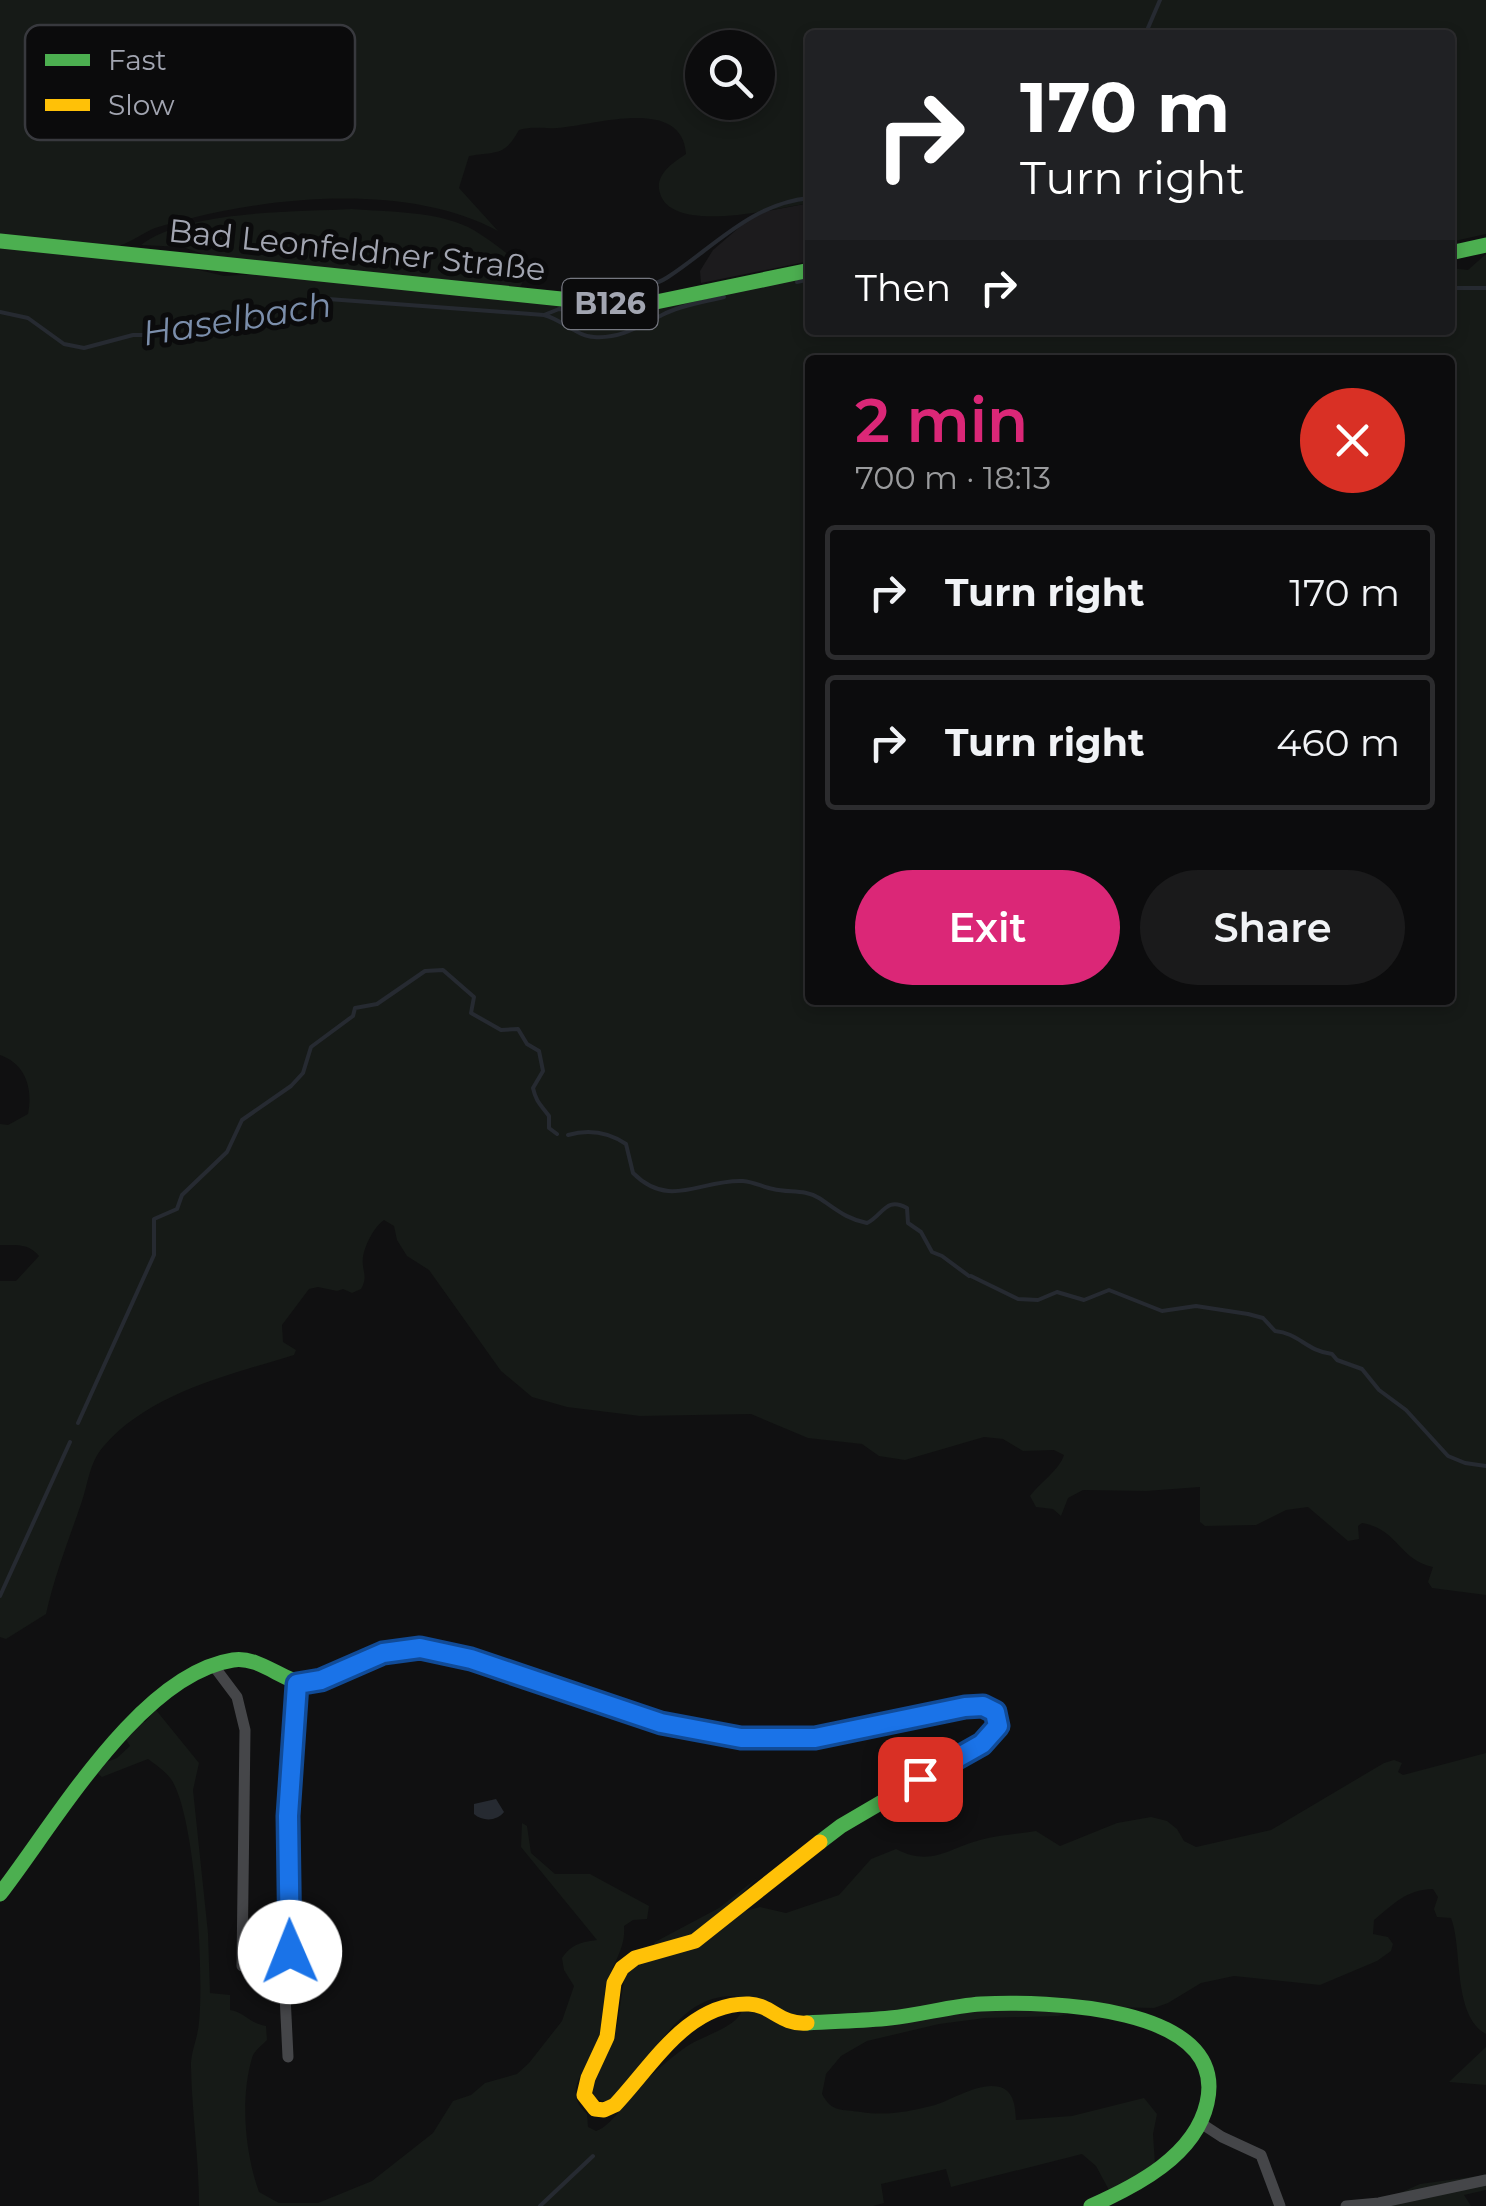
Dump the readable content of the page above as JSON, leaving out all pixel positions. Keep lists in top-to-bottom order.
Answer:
{
  "streets": {
    "street": ["Bad Leonfeldner Straße", "B126"]
  },
  "water": ["Haselbach"],
  "legend": ["Fast", "Slow"],
  "page": {
    "turn": ["170 m", "Turn right"],
    "then": "Then",
    "heading": ["2 min", "700 m · 18:13"],
    "list": [
      {
        "name": "Turn right",
        "value": "170 m"
      },
      {
        "name": "Turn right",
        "value": "460 m"
      }
    ],
    "buttons": ["Exit", "Share"]
  }
}
